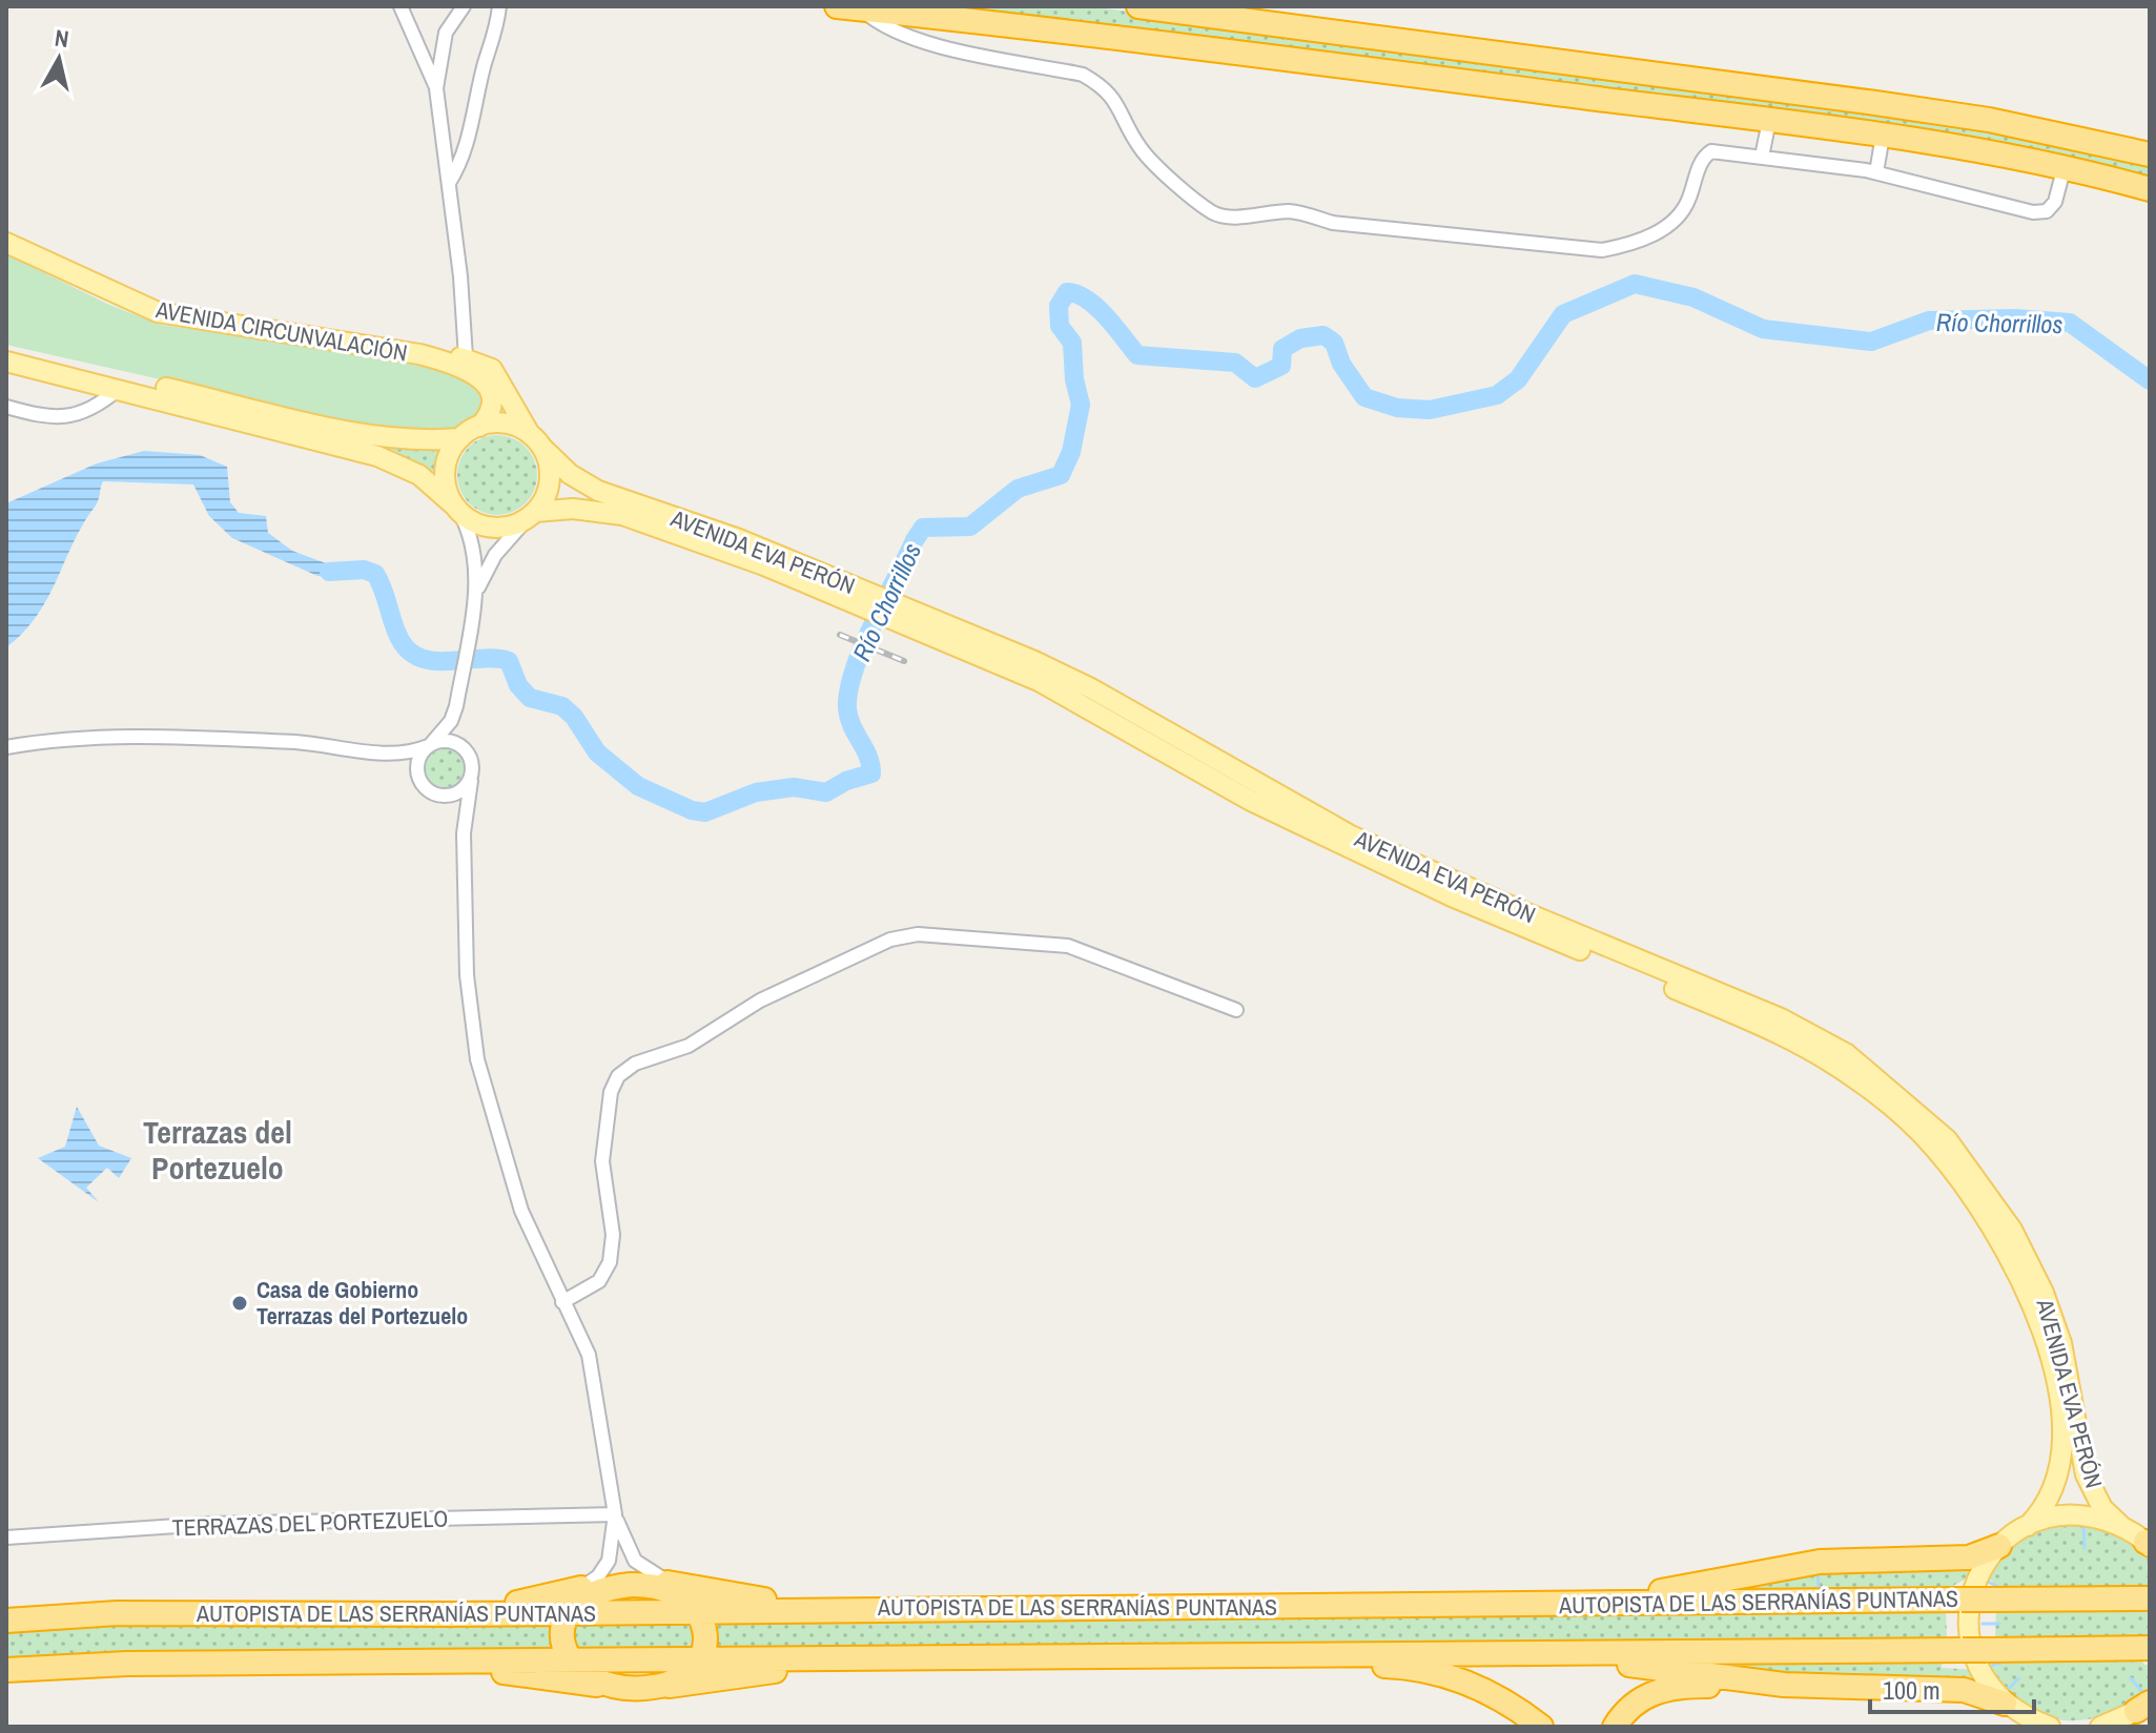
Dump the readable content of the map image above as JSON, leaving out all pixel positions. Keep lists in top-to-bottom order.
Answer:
{
  "streets": {
    "highway": ["AUTOPISTA DE LAS SERRANÍAS PUNTANAS"],
    "main road": ["AVENIDA CIRCUNVALACIÓN", "AVENIDA EVA PERÓN"],
    "street": ["TERRAZAS DEL PORTEZUELO"]
  },
  "crossings": [
    ["AVENIDA CIRCUNVALACIÓN", "AVENIDA EVA PERÓN"]
  ],
  "districts": ["Terrazas del Portezuelo"],
  "water": ["Río Chorrillos"],
  "places": ["Casa de Gobierno Terrazas del Portezuelo"],
  "scale_bar": "100 m",
  "north": "top"
}
